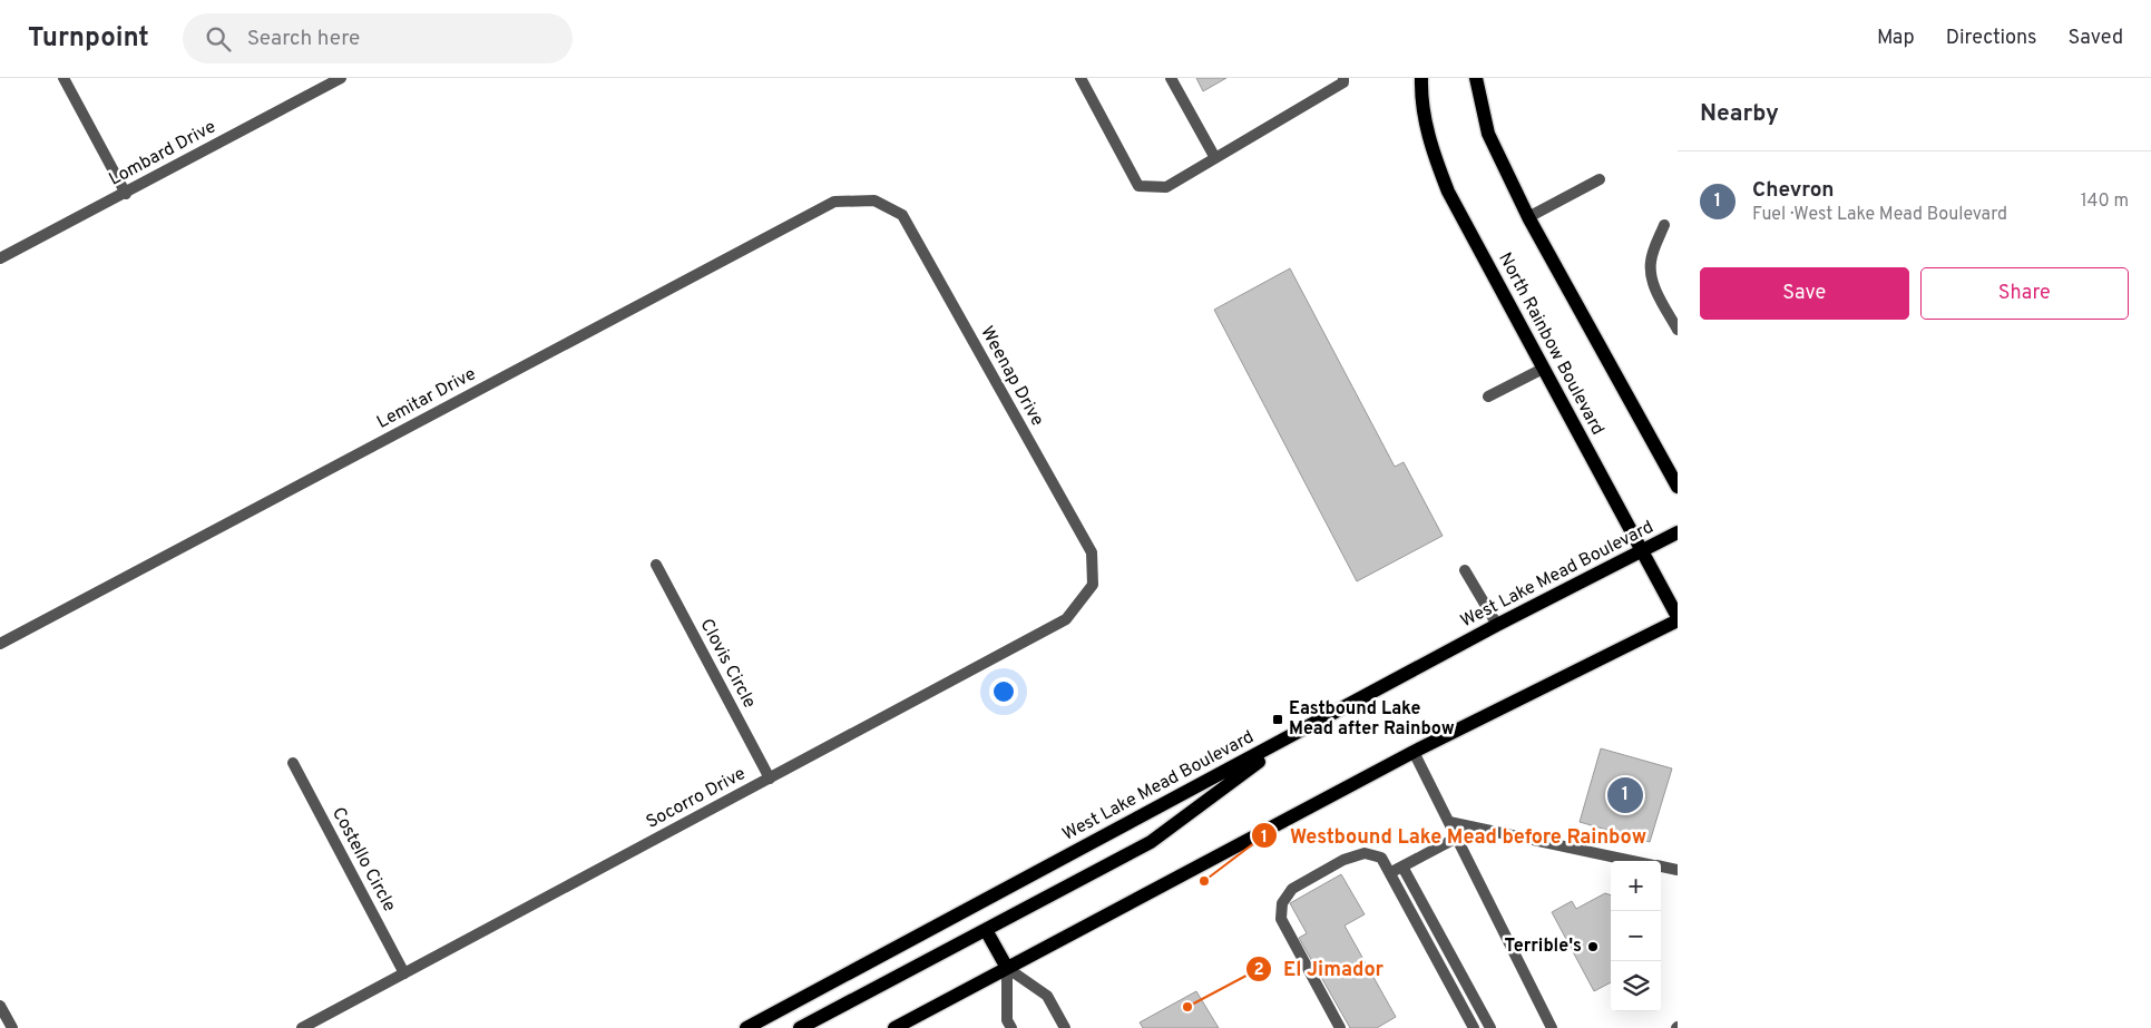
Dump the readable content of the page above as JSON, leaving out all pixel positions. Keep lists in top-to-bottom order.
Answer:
{
  "streets": {
    "main road": ["North Rainbow Boulevard", "West Lake Mead Boulevard"],
    "street": [
      "Lombard Drive",
      "Weenap Drive",
      "Lemitar Drive",
      "Clovis Circle",
      "Socorro Drive",
      "Costello Circle"
    ]
  },
  "crossings": [
    ["North Rainbow Boulevard", "West Lake Mead Boulevard"],
    ["Weenap Drive", "Lemitar Drive"],
    ["Weenap Drive", "Socorro Drive"],
    ["Clovis Circle", "Socorro Drive"],
    ["Socorro Drive", "Costello Circle"]
  ],
  "places": {
    "transit": ["Eastbound Lake Mead after Rainbow"],
    "other": ["Westbound Lake Mead before Rainbow", "Terrible's", "El Jimador"]
  },
  "page": {
    "header": "Turnpoint",
    "search": "Search here",
    "nav": ["Map", "Directions", "Saved"],
    "heading": "Nearby",
    "list": [
      {
        "mark": "1",
        "name": "Chevron",
        "note": "Fuel · West Lake Mead Boulevard",
        "value": "140 m"
      }
    ],
    "buttons": ["Save", "Share"],
    "pins": "1",
    "map_buttons": ["+", "−"]
  }
}
